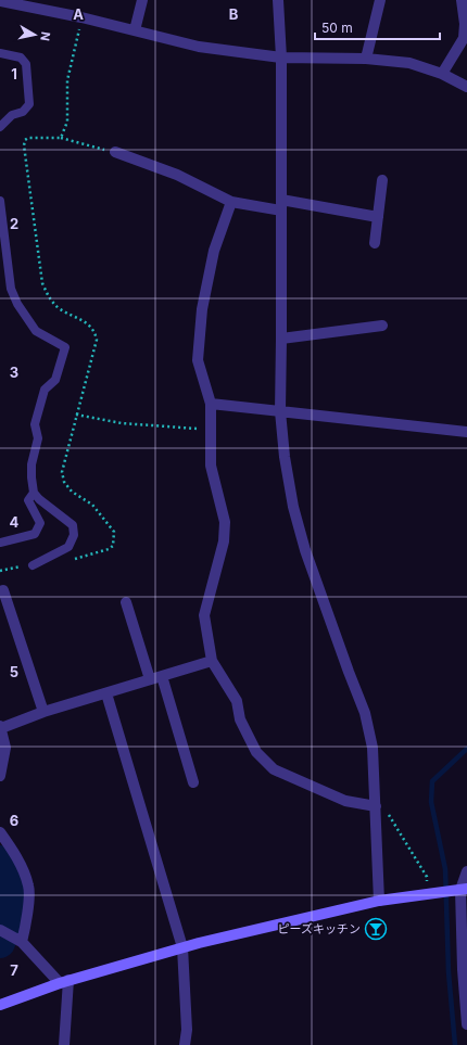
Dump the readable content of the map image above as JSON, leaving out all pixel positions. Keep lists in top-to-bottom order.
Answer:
{
  "places": {
    "bar": ["ピーズキッチン"]
  },
  "scale_bar": "50 m",
  "north": "right",
  "grid": {
    "columns": ["A", "B"],
    "rows": [
      "1",
      "2",
      "3",
      "4",
      "5",
      "6",
      "7"
    ]
  }
}
